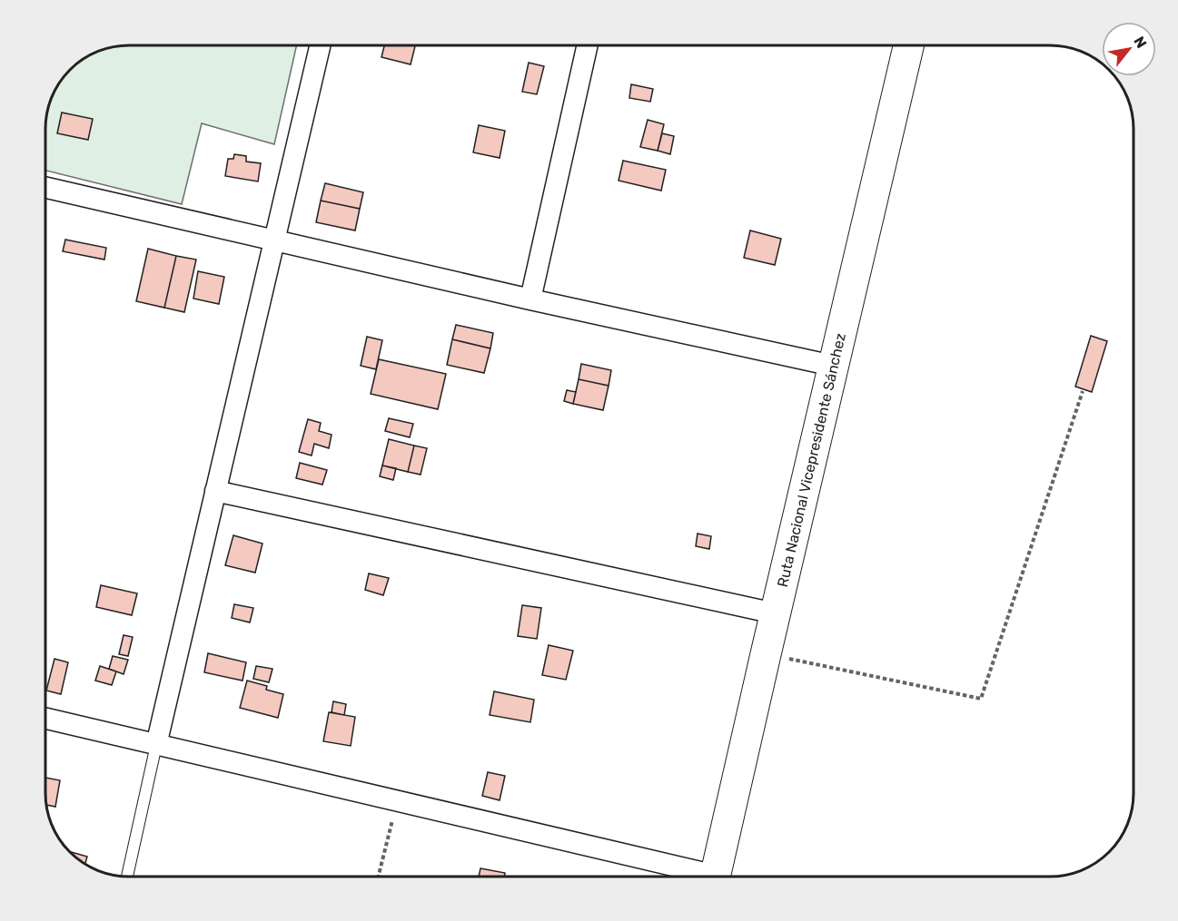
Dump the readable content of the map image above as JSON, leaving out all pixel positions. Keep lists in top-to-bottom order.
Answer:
{
  "streets": {
    "highway": ["Ruta Nacional Vicepresidente Sánchez"]
  },
  "north": "top right"
}
